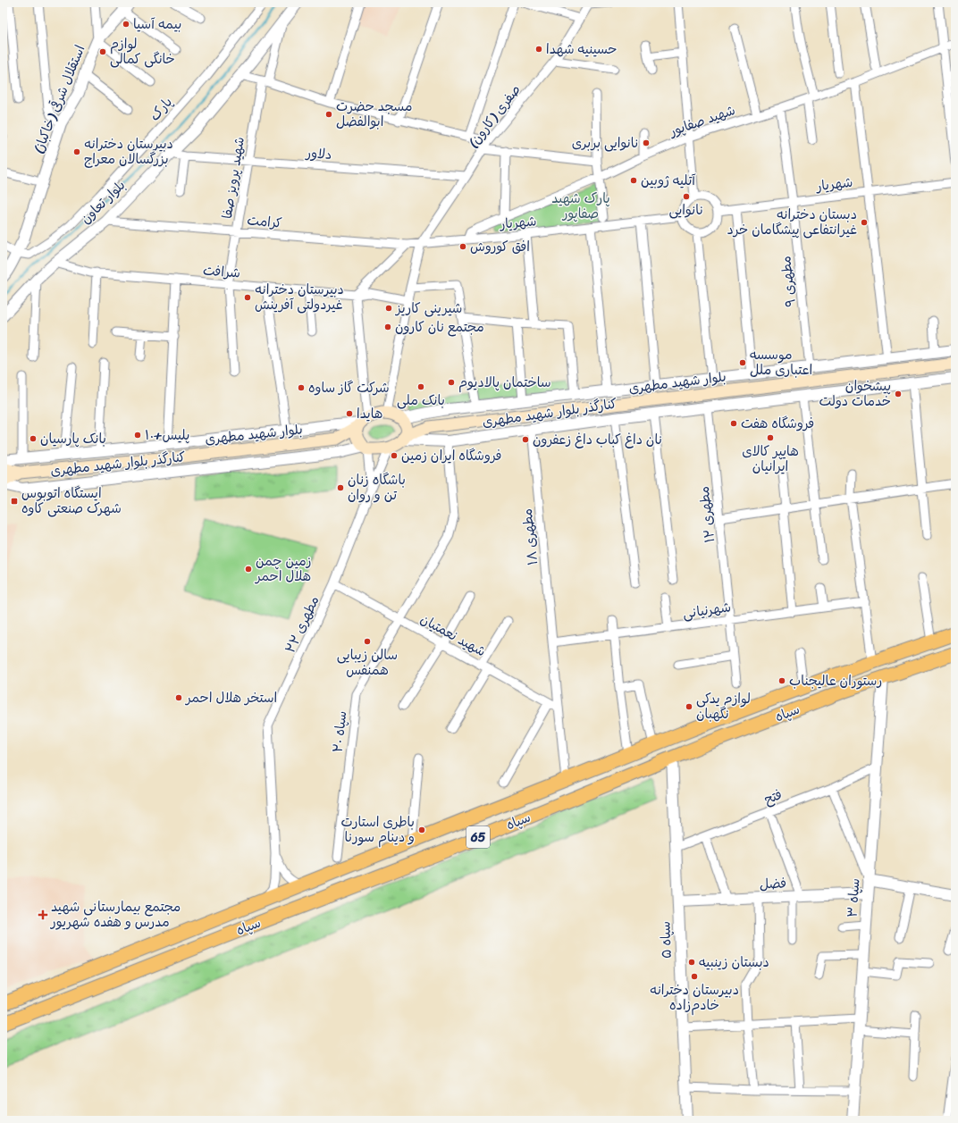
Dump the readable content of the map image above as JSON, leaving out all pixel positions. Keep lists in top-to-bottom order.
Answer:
{
  "streets": {
    "main road": ["بلوار شهید مطهری", "سپاه", "65"],
    "street": [
      "استقلال شرقی (خاکباز)",
      "پارک",
      "صفری (کارون)",
      "شهید صفاپور",
      "دلاور",
      "شهید پرویز صفا",
      "شهریار",
      "بلوار تعاون",
      "کرامت",
      "شرافت",
      "مطهری ۹",
      "کنارگذر بلوار شهید مطهری",
      "مطهری ۱۲",
      "مطهری ۱۸",
      "شهرنیانی",
      "مطهری ۲۲",
      "شهید نعمتیان",
      "سپاه ۲۰",
      "فتح",
      "فضل",
      "سپاه ۳",
      "سپاه ۵"
    ]
  },
  "crossings": [
    ["استقلال شرقی (خاکباز)", "پارک"],
    ["صفری (کارون)", "دلاور"],
    ["صفری (کارون)", "شهریار"],
    ["صفری (کارون)", "کرامت"],
    ["صفری (کارون)", "شرافت"],
    ["صفری (کارون)", "بلوار شهید مطهری"],
    ["صفری (کارون)", "کنارگذر بلوار شهید مطهری"],
    ["صفری (کارون)", "مطهری ۲۲"],
    ["شهید صفاپور", "شهریار"],
    ["شهید صفاپور", "مطهری ۹"],
    ["دلاور", "شهید پرویز صفا"],
    ["دلاور", "بلوار تعاون"],
    ["شهید پرویز صفا", "بلوار تعاون"],
    ["شهید پرویز صفا", "کرامت"],
    ["شهید پرویز صفا", "شرافت"],
    ["شهریار", "کرامت"],
    ["شهریار", "مطهری ۹"],
    ["بلوار تعاون", "کرامت"],
    ["بلوار تعاون", "شرافت"],
    ["مطهری ۹", "کنارگذر بلوار شهید مطهری"],
    ["بلوار شهید مطهری", "کنارگذر بلوار شهید مطهری"],
    ["بلوار شهید مطهری", "مطهری ۲۲"],
    ["کنارگذر بلوار شهید مطهری", "مطهری ۱۲"],
    ["کنارگذر بلوار شهید مطهری", "مطهری ۱۸"],
    ["کنارگذر بلوار شهید مطهری", "مطهری ۲۲"],
    ["کنارگذر بلوار شهید مطهری", "سپاه ۲۰"],
    ["مطهری ۱۲", "شهرنیانی"],
    ["مطهری ۱۸", "شهرنیانی"],
    ["مطهری ۱۸", "شهید نعمتیان"],
    ["مطهری ۱۸", "سپاه"],
    ["مطهری ۲۲", "شهید نعمتیان"],
    ["شهید نعمتیان", "سپاه ۲۰"],
    ["سپاه", "سپاه ۳"],
    ["سپاه", "سپاه ۵"],
    ["فتح", "سپاه ۳"],
    ["فتح", "سپاه ۵"],
    ["فضل", "سپاه ۳"],
    ["فضل", "سپاه ۵"]
  ],
  "parks": ["پارک شهید صفاپور"],
  "places": {
    "other": [
      "بیمه آسیا",
      "حسینیه شهدا",
      "لوازم خانگی کمالی",
      "مسجد حضرت ابوالفضل",
      "نانوایی بربری",
      "دبیرستان دخترانه بزرگسالان معراج",
      "آتلیه ژوبین",
      "نانوایی",
      "دبستان دخترانه غیرانتفاعی پیشگامان خرد",
      "افق کوروش",
      "دبیرستان دخترانه غیردولتی آفرینش",
      "شیرینی کاریز",
      "مجتمع نان کارون",
      "موسسه اعتباری ملل",
      "ساختمان پالادیوم",
      "بانک ملی",
      "شرکت گاز ساوه",
      "پیشخوان خدمات دولت",
      "هایدا",
      "فروشگاه هفت",
      "پلیس+۱۰",
      "هایپر کالای ایرانیان",
      "بانک پارسیان",
      "نان داغ کباب داغ زعفرون",
      "فروشگاه ایران زمین",
      "باشگاه زنان تن و روان",
      "زمین چمن هلال احمر",
      "سالن زيبايى همنفس",
      "رستوران عالیجناب",
      "استخر هلال احمر",
      "لوازم یدکی نگهبان",
      "باطری استارت و دینام سورنا",
      "دبستان زینبیه",
      "دبیرستان دخترانه خادم‌زاده"
    ],
    "transit": ["ایستگاه اتوبوس شهرک صنعتی کاوه"],
    "health": ["مجتمع بیمارستانی شهید مدرس و هفده شهریور"]
  }
}
